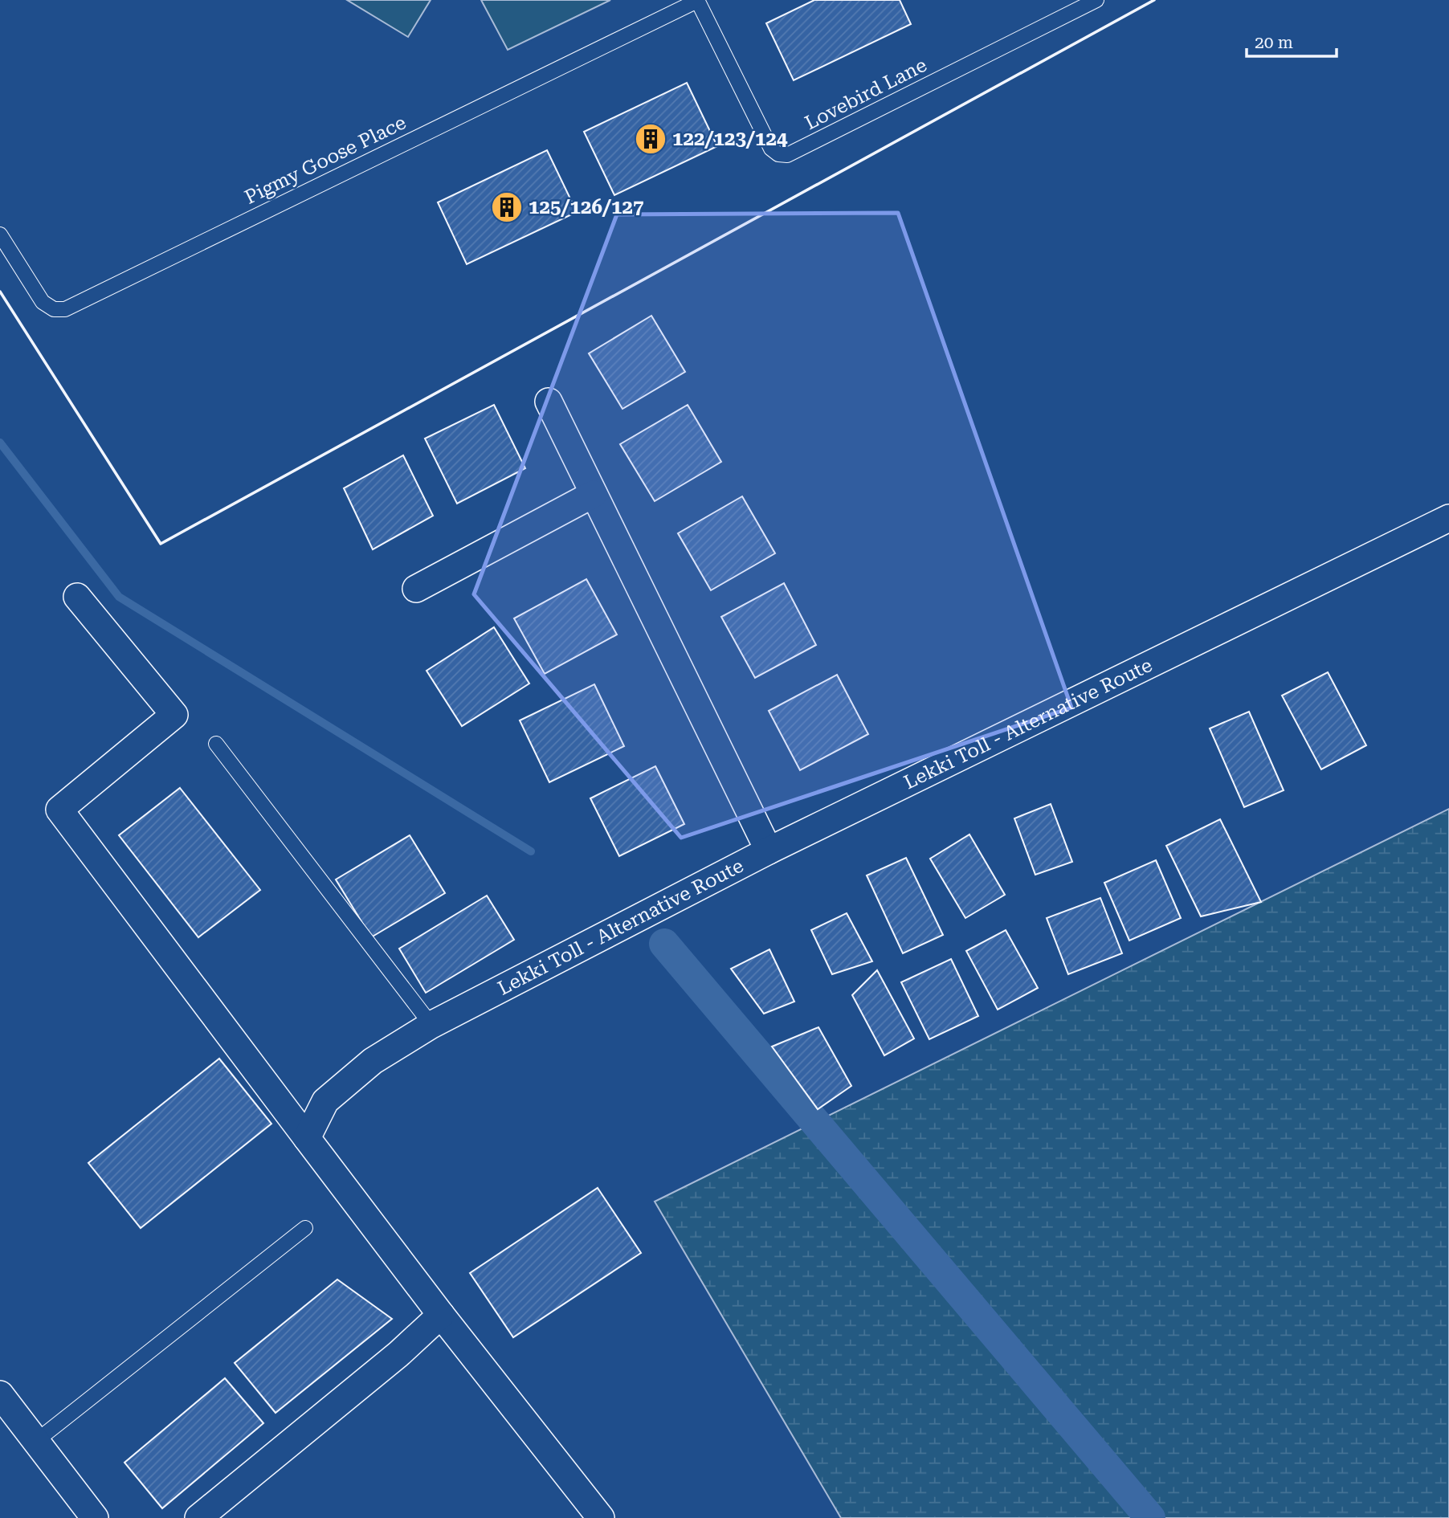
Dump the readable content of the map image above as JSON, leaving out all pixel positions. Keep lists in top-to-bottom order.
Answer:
{
  "streets": {
    "street": ["Lekki Toll - Alternative Route"],
    "lane": ["Lovebird Lane", "Pigmy Goose Place"]
  },
  "crossings": [
    ["Lovebird Lane", "Pigmy Goose Place"]
  ],
  "places": {
    "building": ["122/123/124", "125/126/127"]
  },
  "scale_bar": "20 m"
}
